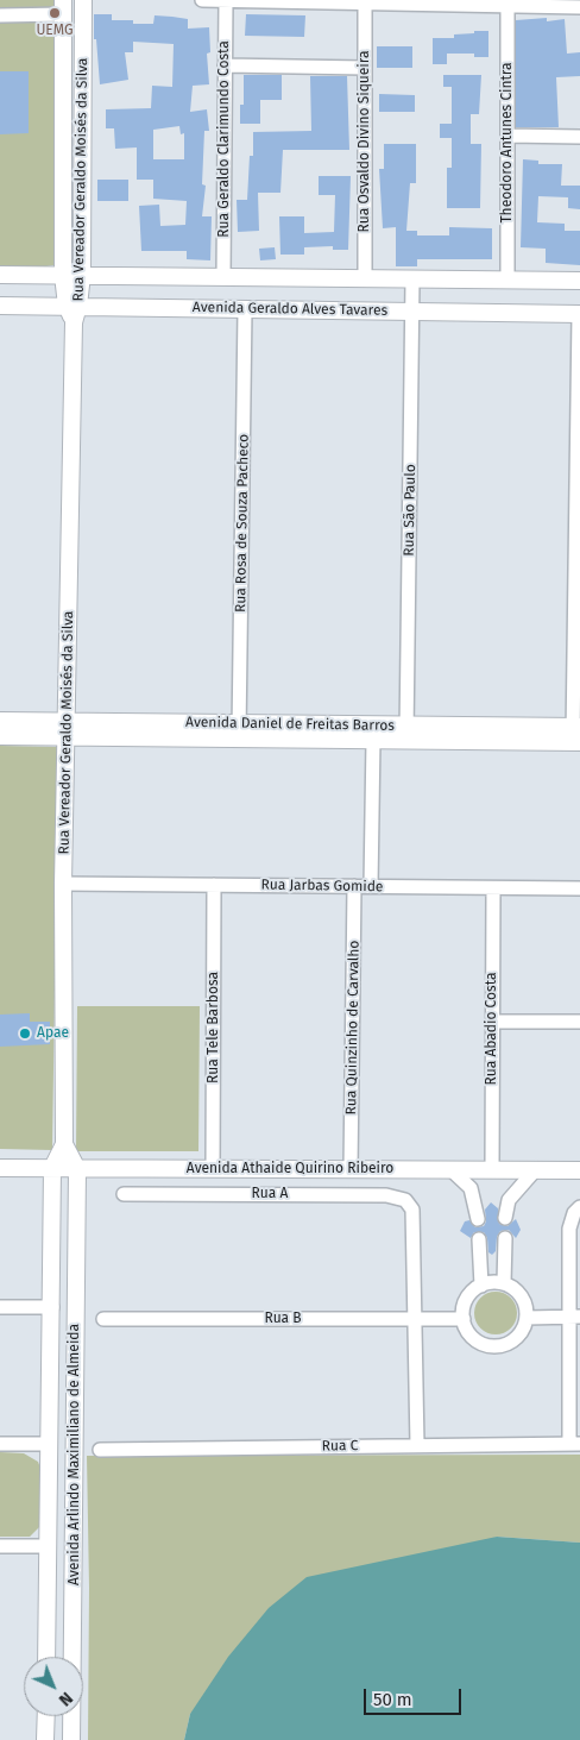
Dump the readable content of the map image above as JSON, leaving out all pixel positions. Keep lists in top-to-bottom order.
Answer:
{
  "streets": {
    "street": [
      "Rua Geraldo Clarimundo Costa",
      "Rua Osvaldo Divino Siqueira",
      "Theodoro Antunes Cintra",
      "Rua Vereador Geraldo Moisés da Silva",
      "Avenida Geraldo Alves Tavares",
      "Rua São Paulo",
      "Rua Rosa de Souza Pacheco",
      "Avenida Daniel de Freitas Barros",
      "Rua Jarbas Gomide",
      "Rua Tele Barbosa",
      "Rua Quinzinho de Carvalho",
      "Rua Abadio Costa",
      "Avenida Athaide Quirino Ribeiro",
      "Rua A",
      "Rua B",
      "Rua C",
      "Avenida Arlindo Maximiliano de Almeida"
    ]
  },
  "crossings": [
    ["Rua Geraldo Clarimundo Costa", "Avenida Geraldo Alves Tavares"],
    ["Rua Osvaldo Divino Siqueira", "Avenida Geraldo Alves Tavares"],
    ["Theodoro Antunes Cintra", "Avenida Geraldo Alves Tavares"],
    ["Rua Vereador Geraldo Moisés da Silva", "Avenida Geraldo Alves Tavares"],
    ["Rua Vereador Geraldo Moisés da Silva", "Avenida Daniel de Freitas Barros"],
    ["Rua Vereador Geraldo Moisés da Silva", "Rua Jarbas Gomide"],
    ["Rua Vereador Geraldo Moisés da Silva", "Avenida Athaide Quirino Ribeiro"],
    ["Rua Vereador Geraldo Moisés da Silva", "Avenida Arlindo Maximiliano de Almeida"],
    ["Avenida Geraldo Alves Tavares", "Rua São Paulo"],
    ["Avenida Geraldo Alves Tavares", "Rua Rosa de Souza Pacheco"],
    ["Rua São Paulo", "Avenida Daniel de Freitas Barros"],
    ["Rua Rosa de Souza Pacheco", "Avenida Daniel de Freitas Barros"],
    ["Rua Jarbas Gomide", "Rua Tele Barbosa"],
    ["Rua Jarbas Gomide", "Rua Quinzinho de Carvalho"],
    ["Rua Jarbas Gomide", "Rua Abadio Costa"],
    ["Rua Tele Barbosa", "Avenida Athaide Quirino Ribeiro"],
    ["Rua Quinzinho de Carvalho", "Avenida Athaide Quirino Ribeiro"],
    ["Rua Abadio Costa", "Avenida Athaide Quirino Ribeiro"],
    ["Avenida Athaide Quirino Ribeiro", "Avenida Arlindo Maximiliano de Almeida"],
    ["Rua A", "Rua B"]
  ],
  "places": ["UEMG", "Apae"],
  "scale_bar": "50 m",
  "north": "bottom right"
}
